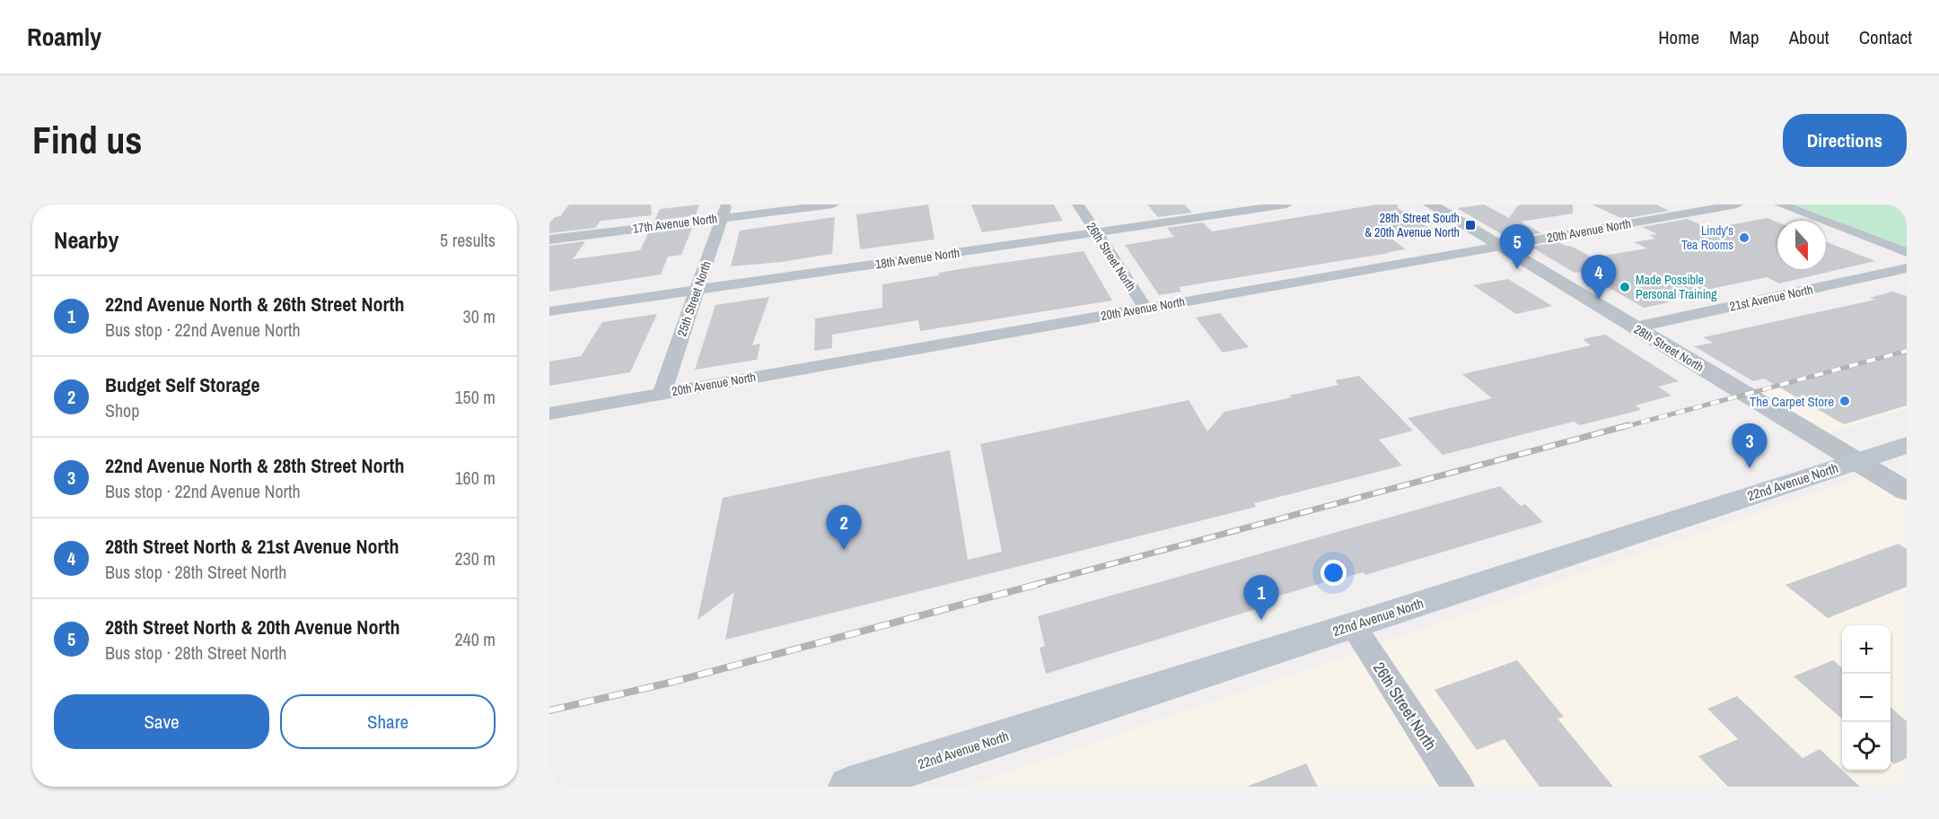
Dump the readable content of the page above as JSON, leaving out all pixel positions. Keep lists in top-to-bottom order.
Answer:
{
  "streets": {
    "main road": ["22nd Avenue North"],
    "street": [
      "17th Avenue North",
      "20th Avenue North",
      "26th Street North",
      "18th Avenue North",
      "21st Avenue North",
      "25th Street North",
      "28th Street North"
    ]
  },
  "crossings": [
    ["17th Avenue North", "25th Street North"],
    ["20th Avenue North", "26th Street North"],
    ["20th Avenue North", "25th Street North"],
    ["20th Avenue North", "28th Street North"],
    ["26th Street North", "18th Avenue North"],
    ["26th Street North", "22nd Avenue North"],
    ["18th Avenue North", "25th Street North"],
    ["21st Avenue North", "28th Street North"],
    ["28th Street North", "22nd Avenue North"]
  ],
  "places": {
    "transit": ["28th Street South & 20th Avenue North"],
    "other": ["Lindy's Tea Rooms", "Made Possible Personal Training", "The Carpet Store"]
  },
  "north": "bottom",
  "page": {
    "header": "Roamly",
    "nav": [
      "Home",
      "Map",
      "About",
      "Contact"
    ],
    "buttons": [
      "Directions",
      ["Save", "Share"]
    ],
    "title": "Find us",
    "heading": ["Nearby", "5 results"],
    "pins": [
      "5",
      "4",
      "3",
      "2",
      "1"
    ],
    "list": [
      {
        "mark": "1",
        "name": "22nd Avenue North & 26th Street North",
        "note": "Bus stop · 22nd Avenue North",
        "value": "30 m"
      },
      {
        "mark": "2",
        "name": "Budget Self Storage",
        "note": "Shop",
        "value": "150 m"
      },
      {
        "mark": "3",
        "name": "22nd Avenue North & 28th Street North",
        "note": "Bus stop · 22nd Avenue North",
        "value": "160 m"
      },
      {
        "mark": "4",
        "name": "28th Street North & 21st Avenue North",
        "note": "Bus stop · 28th Street North",
        "value": "230 m"
      },
      {
        "mark": "5",
        "name": "28th Street North & 20th Avenue North",
        "note": "Bus stop · 28th Street North",
        "value": "240 m"
      }
    ],
    "map_buttons": ["+", "−"]
  }
}
